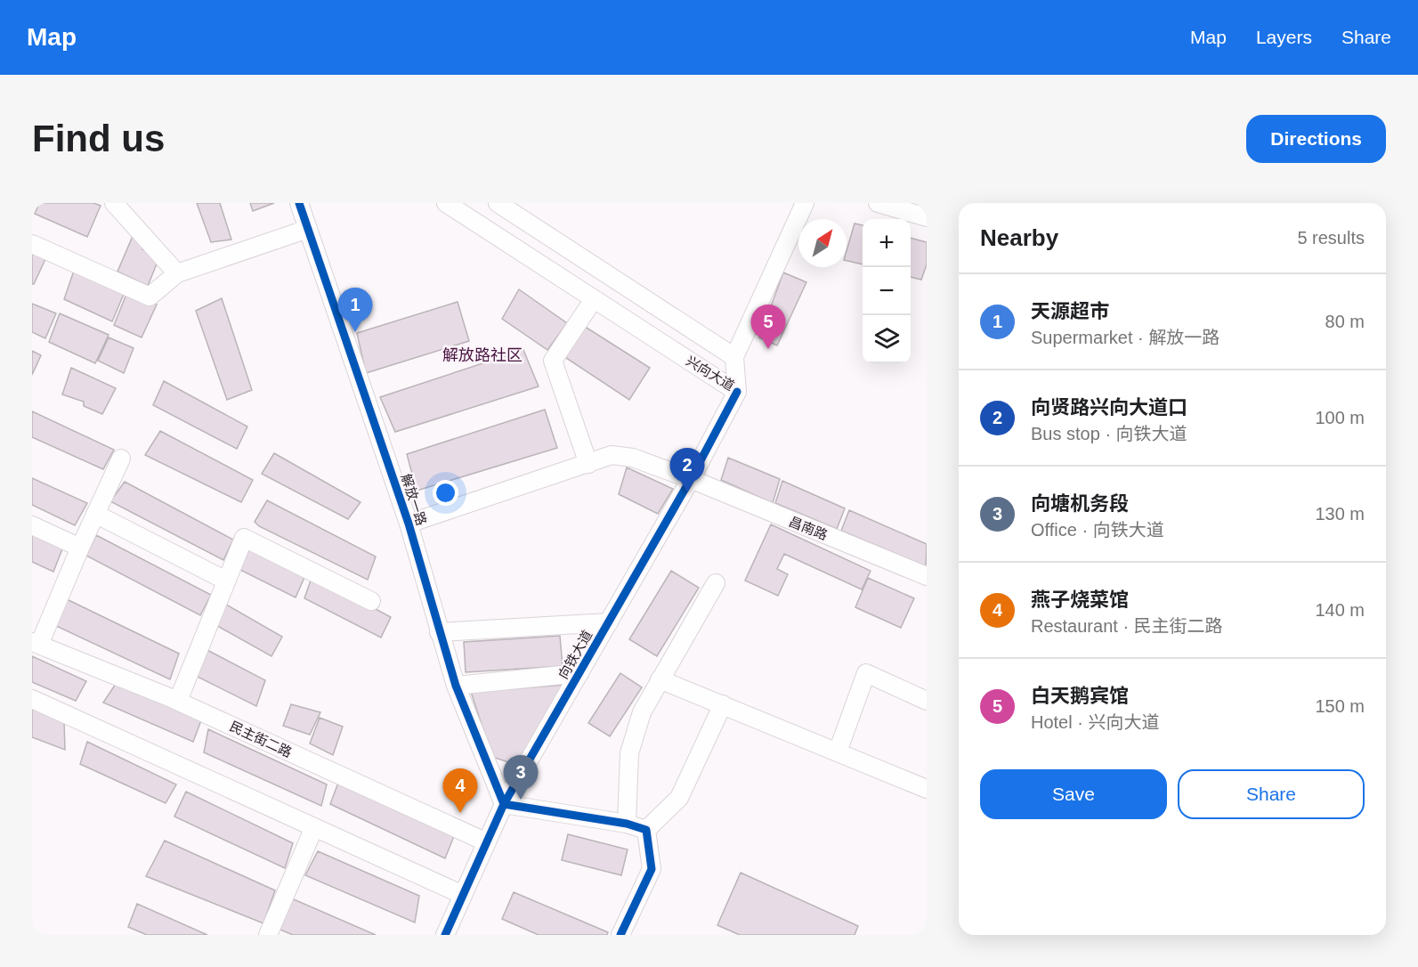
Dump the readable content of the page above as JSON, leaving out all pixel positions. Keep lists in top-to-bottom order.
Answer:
{
  "streets": {
    "street": [
      "兴向大道",
      "解放一路",
      "昌南路",
      "向铁大道",
      "民主街二路"
    ]
  },
  "crossings": [
    ["兴向大道", "向铁大道"],
    ["解放一路", "昌南路"],
    ["解放一路", "向铁大道"],
    ["昌南路", "向铁大道"],
    ["向铁大道", "民主街二路"]
  ],
  "districts": ["解放路社区"],
  "north": "top right",
  "page": {
    "header": "Map",
    "nav": ["Map", "Layers", "Share"],
    "buttons": [
      "Directions",
      ["Save", "Share"]
    ],
    "title": "Find us",
    "heading": ["Nearby", "5 results"],
    "map_buttons": ["+", "−"],
    "list": [
      {
        "mark": "1",
        "name": "天源超市",
        "note": "Supermarket · 解放一路",
        "value": "80 m"
      },
      {
        "mark": "2",
        "name": "向贤路兴向大道口",
        "note": "Bus stop · 向铁大道",
        "value": "100 m"
      },
      {
        "mark": "3",
        "name": "向塘机务段",
        "note": "Office · 向铁大道",
        "value": "130 m"
      },
      {
        "mark": "4",
        "name": "燕子烧菜馆",
        "note": "Restaurant · 民主街二路",
        "value": "140 m"
      },
      {
        "mark": "5",
        "name": "白天鹅宾馆",
        "note": "Hotel · 兴向大道",
        "value": "150 m"
      }
    ],
    "pins": [
      "1",
      "5",
      "2",
      "3",
      "4"
    ]
  }
}
